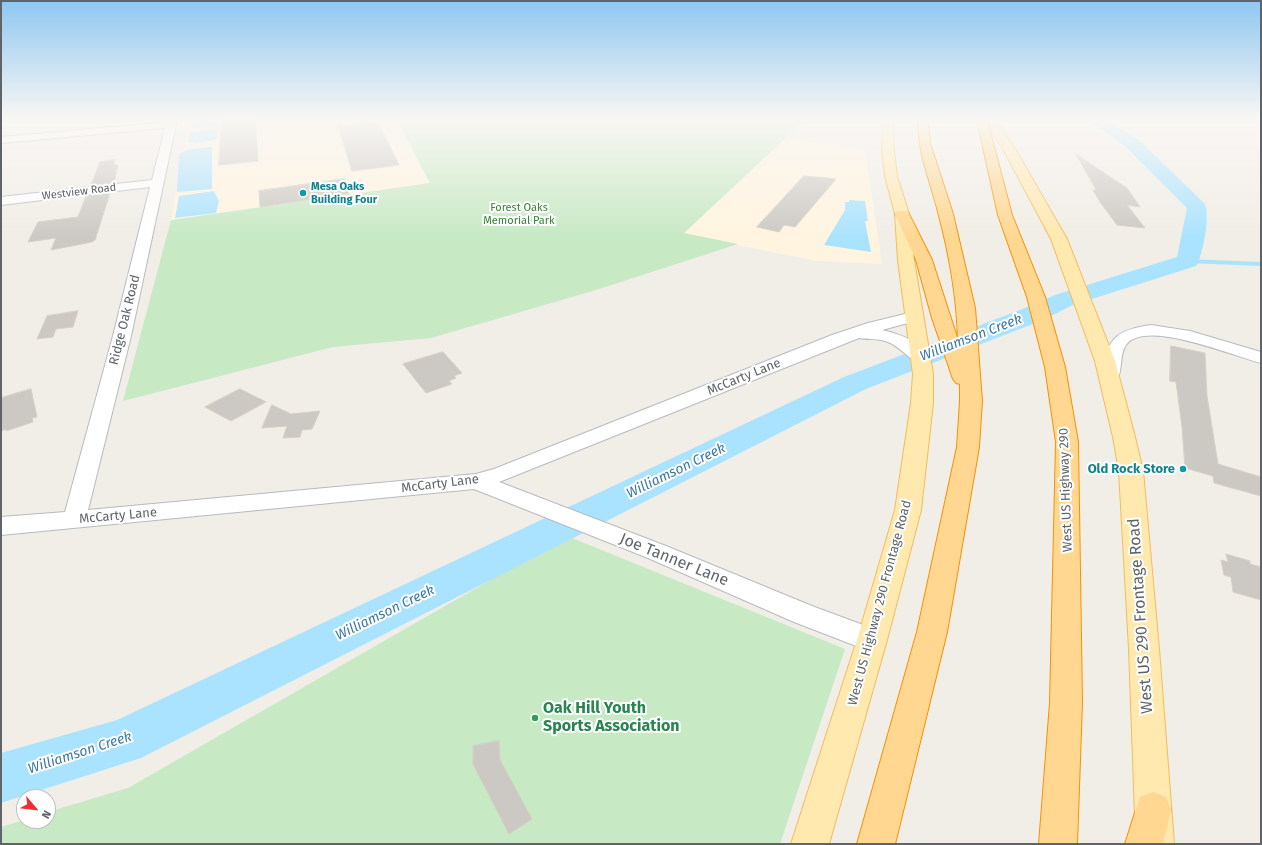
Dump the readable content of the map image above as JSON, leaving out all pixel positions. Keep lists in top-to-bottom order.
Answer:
{
  "streets": {
    "highway": ["West US Highway 290"],
    "main road": ["West US Highway 290 Frontage Road", "West US 290 Frontage Road"],
    "street": [
      "Westview Road",
      "Ridge Oak Road",
      "McCarty Lane",
      "Joe Tanner Lane"
    ]
  },
  "crossings": [
    ["Westview Road", "Ridge Oak Road"],
    ["Ridge Oak Road", "McCarty Lane"],
    ["McCarty Lane", "Joe Tanner Lane"],
    ["McCarty Lane", "West US Highway 290 Frontage Road"],
    ["Joe Tanner Lane", "West US Highway 290 Frontage Road"]
  ],
  "water": ["Williamson Creek"],
  "parks": ["Forest Oaks Memorial Park"],
  "places": ["Mesa Oaks Building Four", "Old Rock Store", "Oak Hill Youth Sports Association"],
  "north": "bottom right"
}
